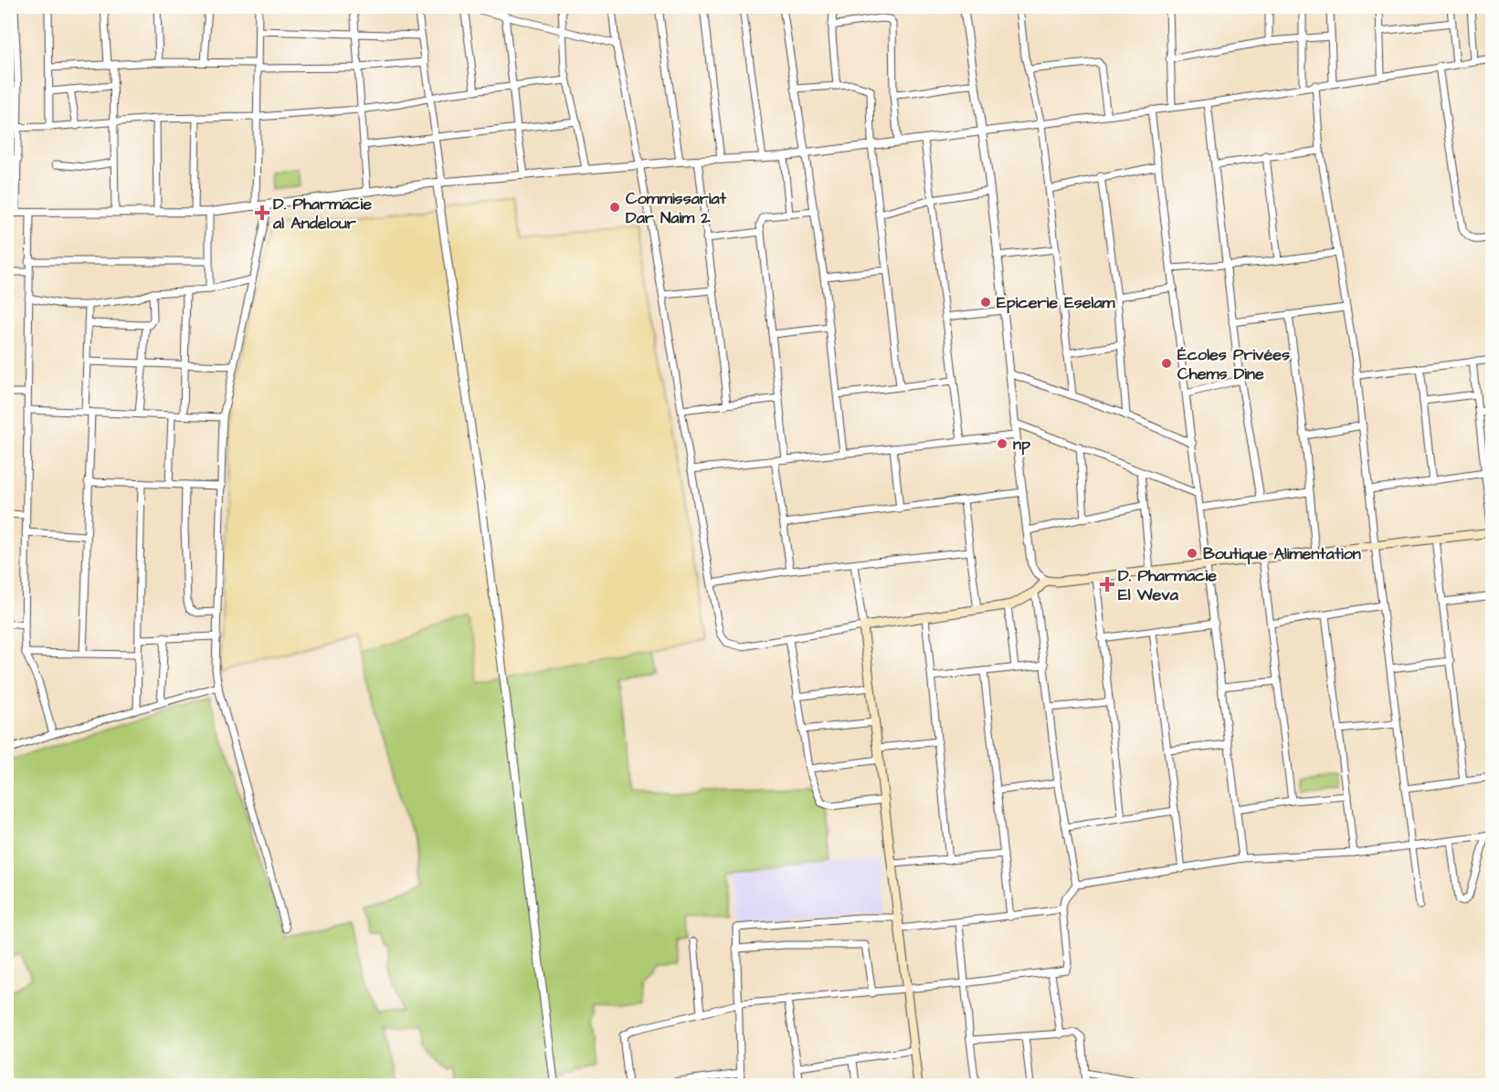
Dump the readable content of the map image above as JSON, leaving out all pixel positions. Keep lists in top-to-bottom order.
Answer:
{
  "places": {
    "other": [
      "Commissariat Dar Naim 2",
      "Epicerie Eselam",
      "Écoles Privées Chems Dine",
      "np",
      "Boutique Alimentation"
    ],
    "health": ["D. Pharmacie al Andelour", "D. Pharmacie El Weva"]
  }
}
